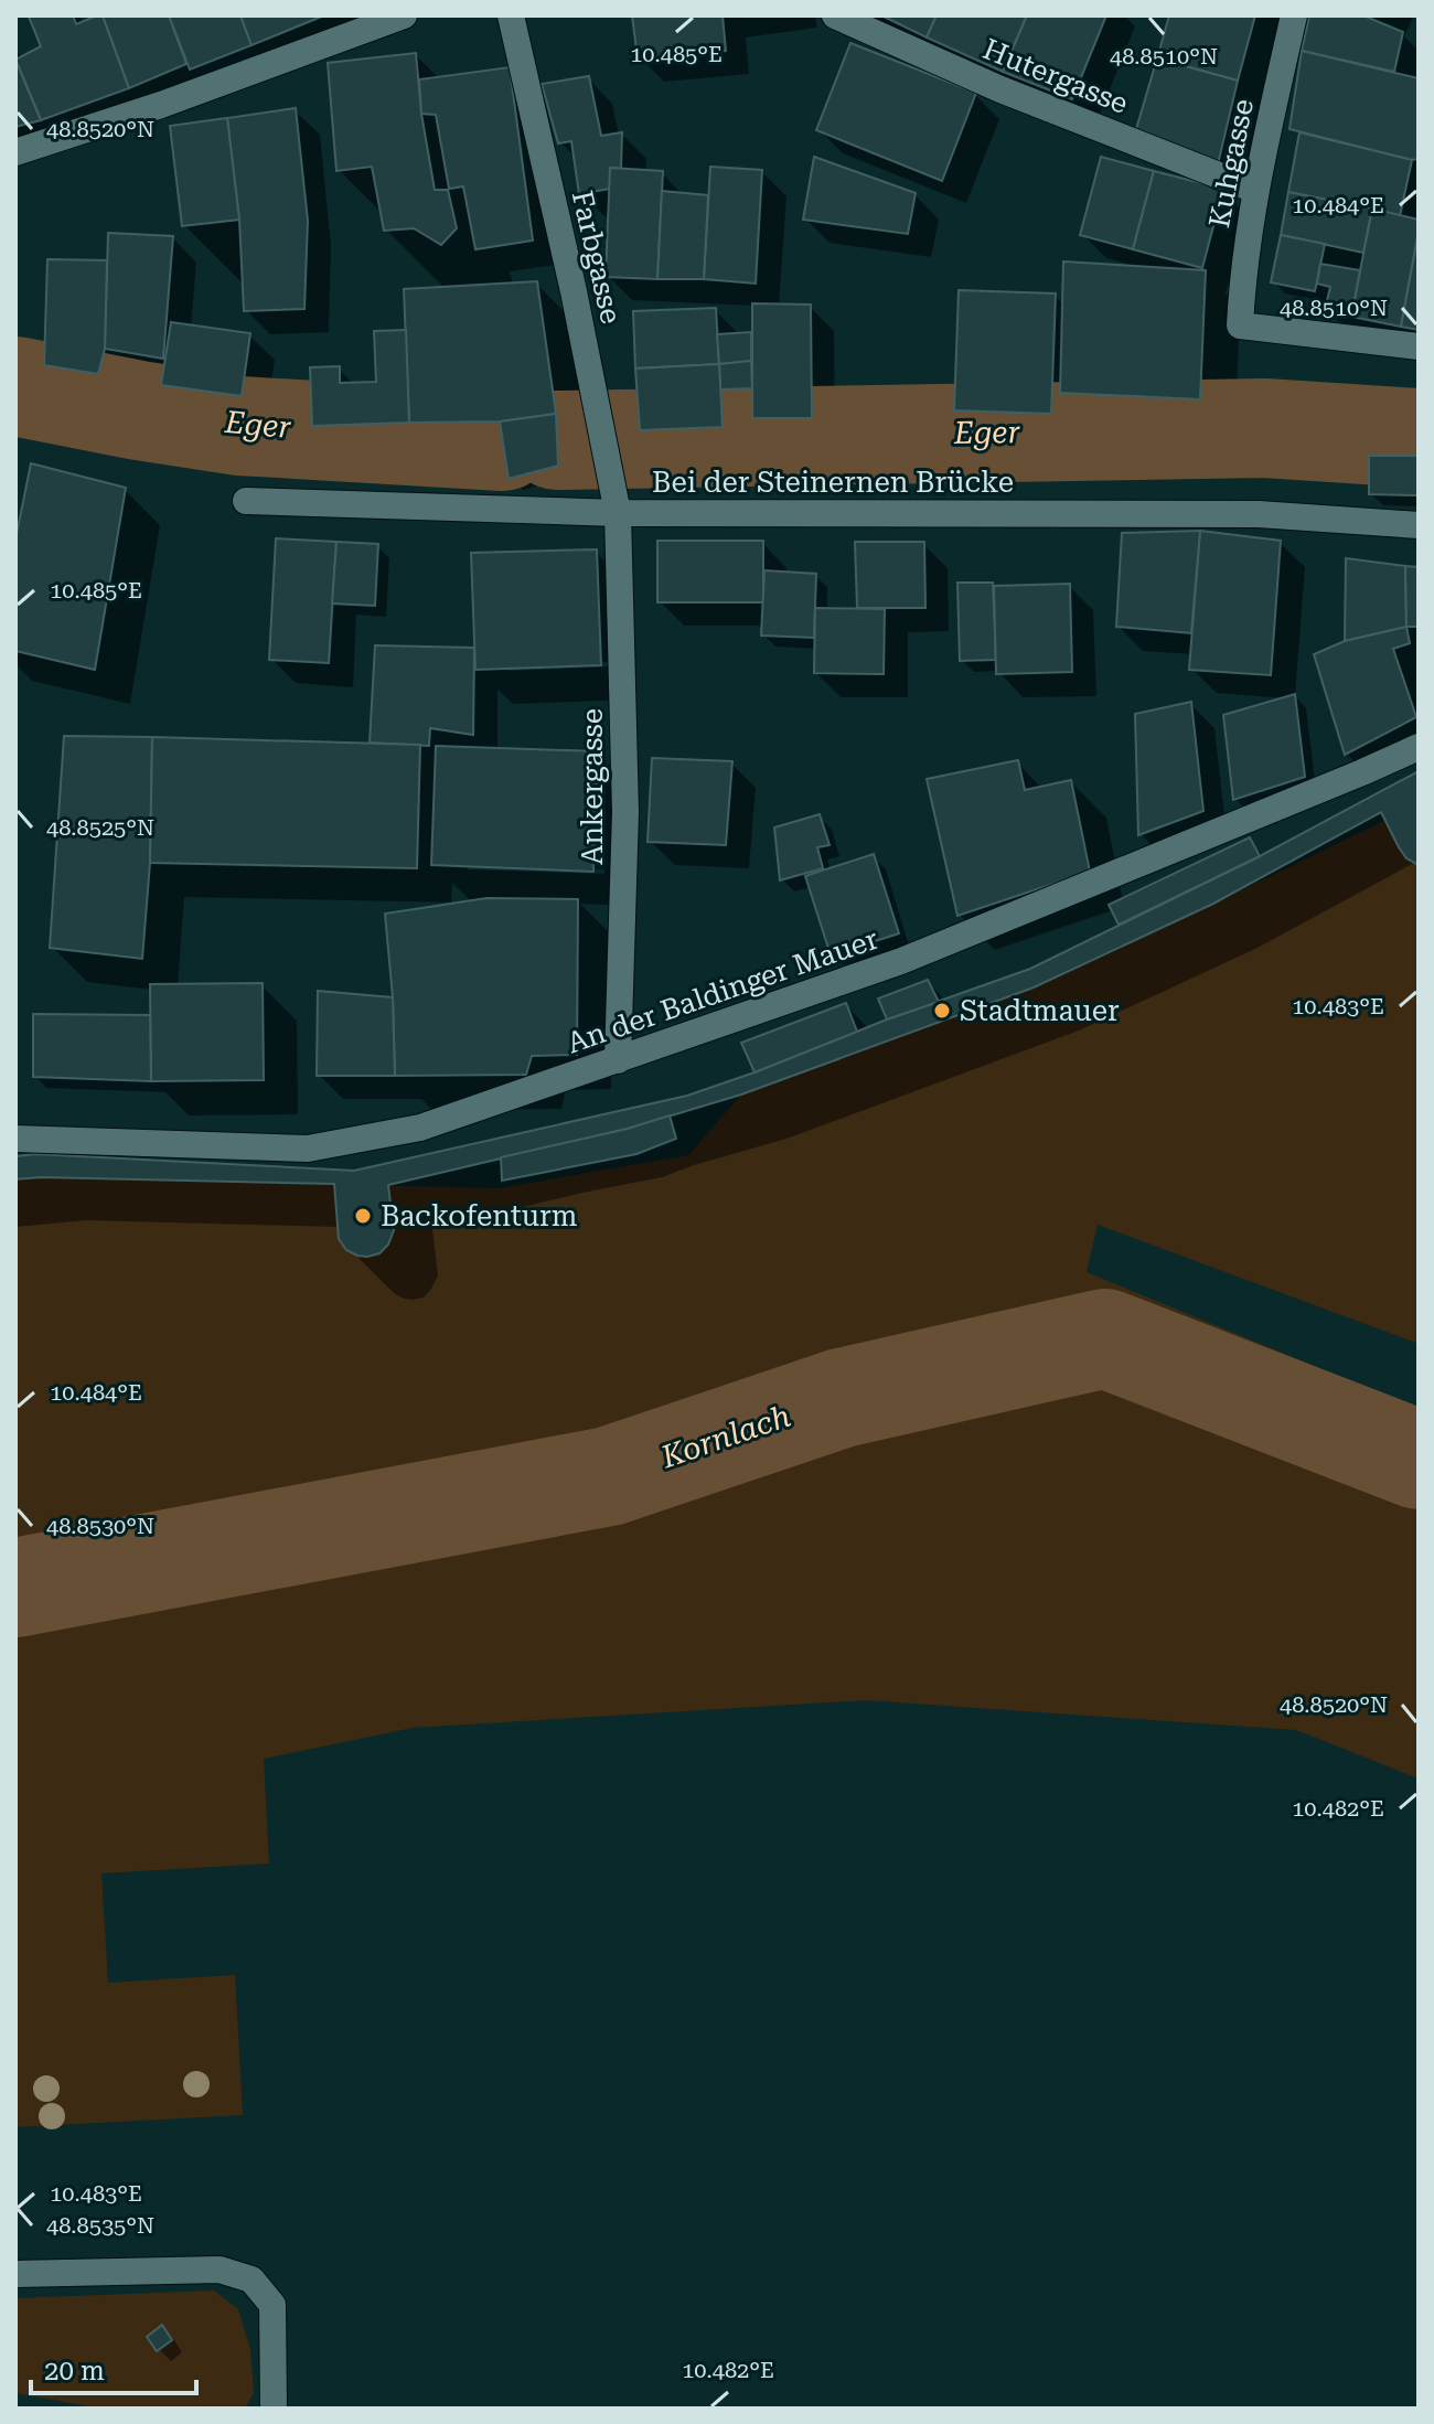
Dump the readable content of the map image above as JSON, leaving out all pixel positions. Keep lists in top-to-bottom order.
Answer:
{
  "streets": {
    "street": [
      "Hutergasse",
      "Kuhgasse",
      "Farbgasse",
      "Bei der Steinernen Brücke",
      "Ankergasse",
      "An der Baldinger Mauer"
    ]
  },
  "crossings": [
    ["Hutergasse", "Kuhgasse"],
    ["Farbgasse", "Bei der Steinernen Brücke"],
    ["Farbgasse", "Ankergasse"],
    ["Bei der Steinernen Brücke", "Ankergasse"],
    ["Ankergasse", "An der Baldinger Mauer"]
  ],
  "water": ["Eger", "Kornlach"],
  "places": ["Stadtmauer", "Backofenturm"],
  "scale_bar": "20 m",
  "coordinates": [
    "10.485°E",
    "48.8510°N",
    "48.8520°N",
    "10.484°E",
    "48.8525°N",
    "10.483°E",
    "48.8530°N",
    "10.482°E",
    "48.8535°N"
  ]
}
